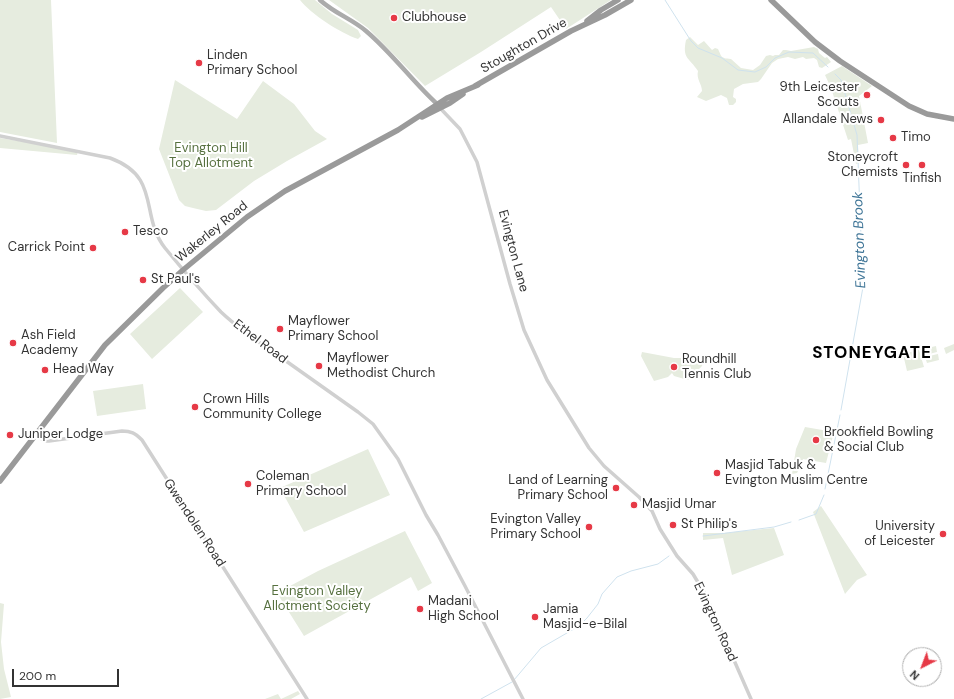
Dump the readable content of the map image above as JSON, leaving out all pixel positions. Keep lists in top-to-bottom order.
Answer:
{
  "streets": {
    "highway": ["Stoughton Drive", "Wakerley Road"],
    "main road": ["Evington Lane"],
    "street": ["Ethel Road", "Gwendolen Road", "Evington Road"]
  },
  "crossings": [
    ["Stoughton Drive", "Wakerley Road"],
    ["Stoughton Drive", "Evington Lane"],
    ["Wakerley Road", "Evington Lane"],
    ["Wakerley Road", "Ethel Road"],
    ["Wakerley Road", "Gwendolen Road"],
    ["Evington Lane", "Evington Road"]
  ],
  "districts": ["STONEYGATE"],
  "water": ["Evington Brook"],
  "parks": ["Evington Hill Top Allotment", "Evington Valley Allotment Society"],
  "places": [
    "Clubhouse",
    "Linden Primary School",
    "9th Leicester Scouts",
    "Allandale News",
    "Timo",
    "Stoneycroft Chemists",
    "Tinfish",
    "Tesco",
    "Carrick Point",
    "St Paul's",
    "Mayflower Primary School",
    "Ash Field Academy",
    "Mayflower Methodist Church",
    "Roundhill Tennis Club",
    "Head Way",
    "Crown Hills Community College",
    "Juniper Lodge",
    "Brookfield Bowling & Social Club",
    "Masjid Tabuk & Evington Muslim Centre",
    "Coleman Primary School",
    "Land of Learning Primary School",
    "Masjid Umar",
    "St Philip's",
    "Evington Valley Primary School",
    "University of Leicester",
    "Madani High School",
    "Jamia Masjid-e-Bilal"
  ],
  "scale_bar": "200 m",
  "north": "bottom left"
}
